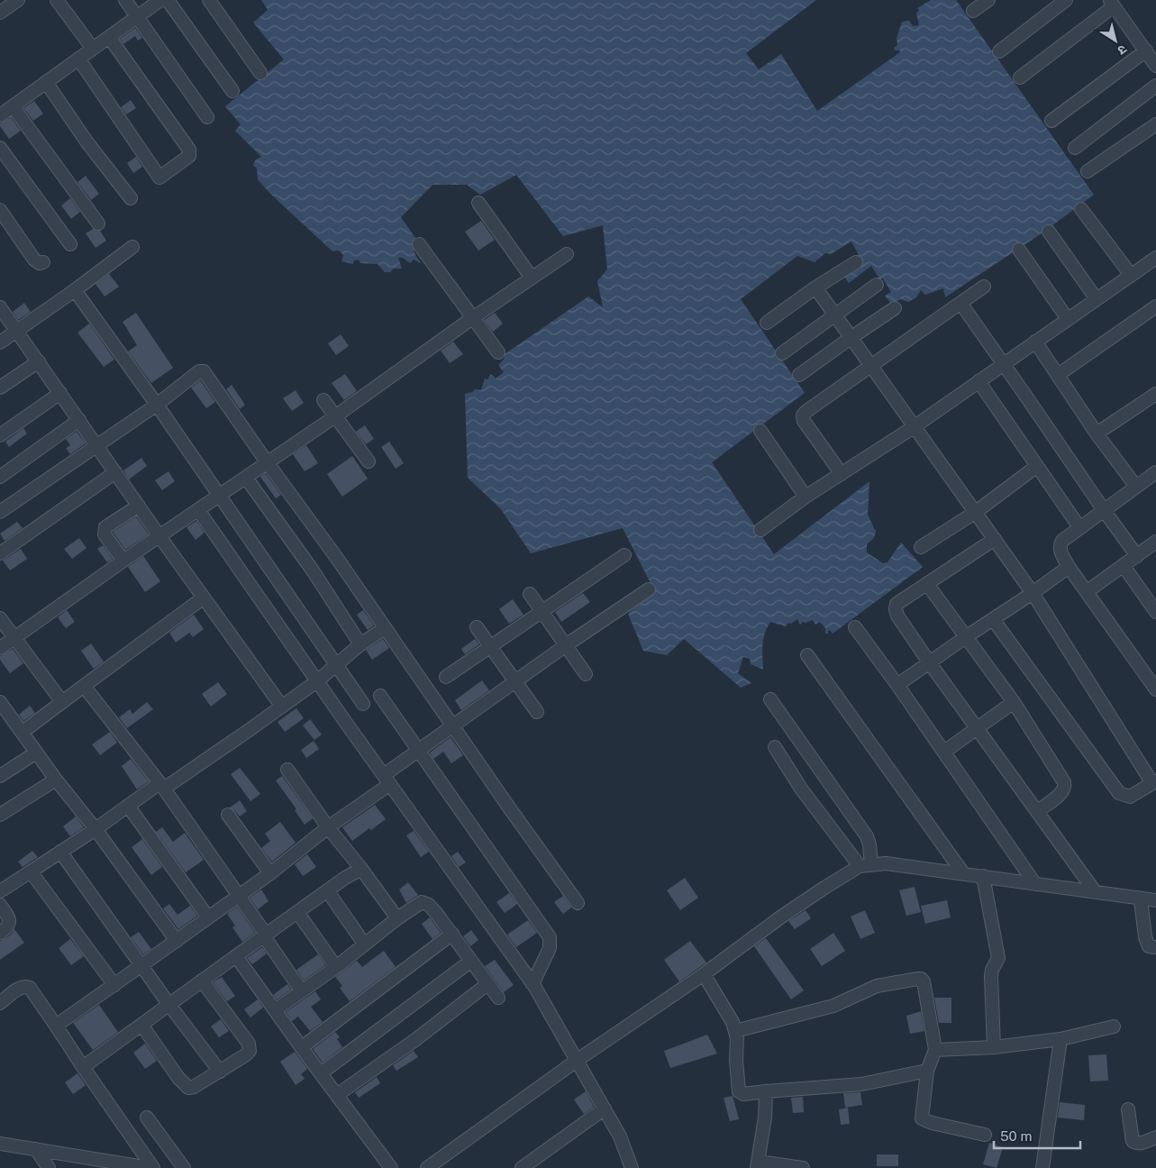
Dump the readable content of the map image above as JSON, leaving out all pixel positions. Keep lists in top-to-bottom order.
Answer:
{
  "scale_bar": "50 m",
  "north": "bottom right"
}
